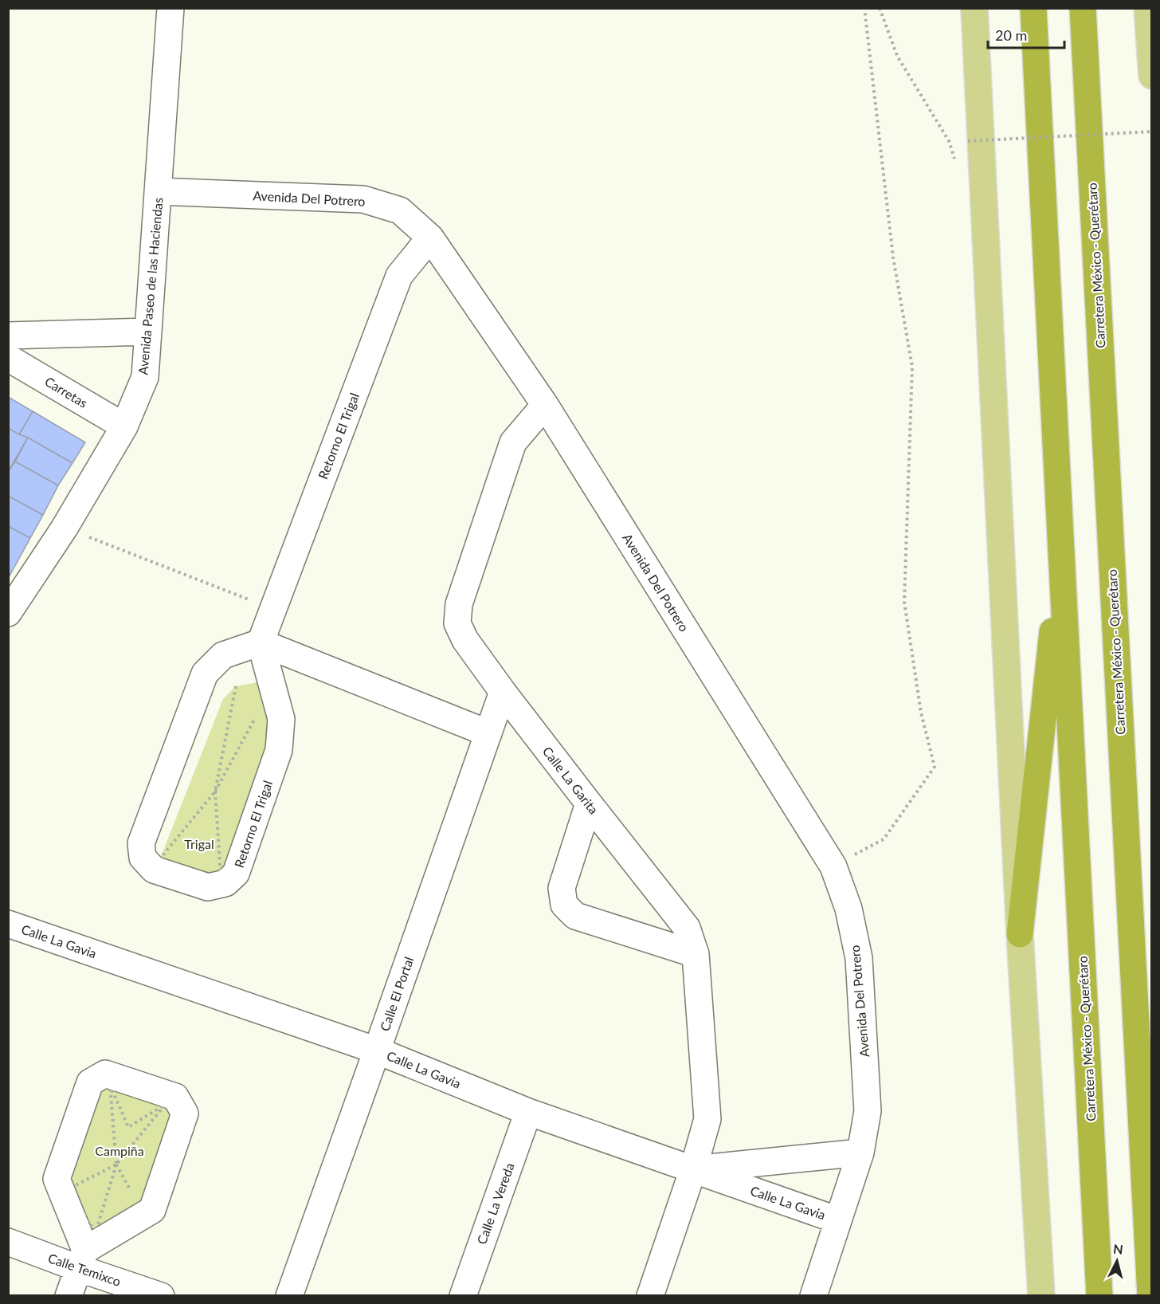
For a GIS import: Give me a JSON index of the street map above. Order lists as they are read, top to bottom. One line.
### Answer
{"streets":{"highway":["Carretera México - Querétaro"],"street":["Avenida Del Potrero","Avenida Paseo de las Haciendas","Carretas","Retorno El Trigal","Calle La Garita","Calle La Gavia","Calle El Portal","Calle La Vereda","Calle Temixco"]},"crossings":[["Avenida Del Potrero","Avenida Paseo de las Haciendas"],["Avenida Del Potrero","Retorno El Trigal"],["Avenida Del Potrero","Calle La Garita"],["Avenida Del Potrero","Calle La Gavia"],["Avenida Paseo de las Haciendas","Carretas"],["Calle La Garita","Calle La Gavia"],["Calle La Garita","Calle El Portal"],["Calle La Gavia","Calle El Portal"],["Calle La Gavia","Calle La Vereda"]],"parks":["Trigal","Campiña"],"scale_bar":"20 m","north":"top"}
